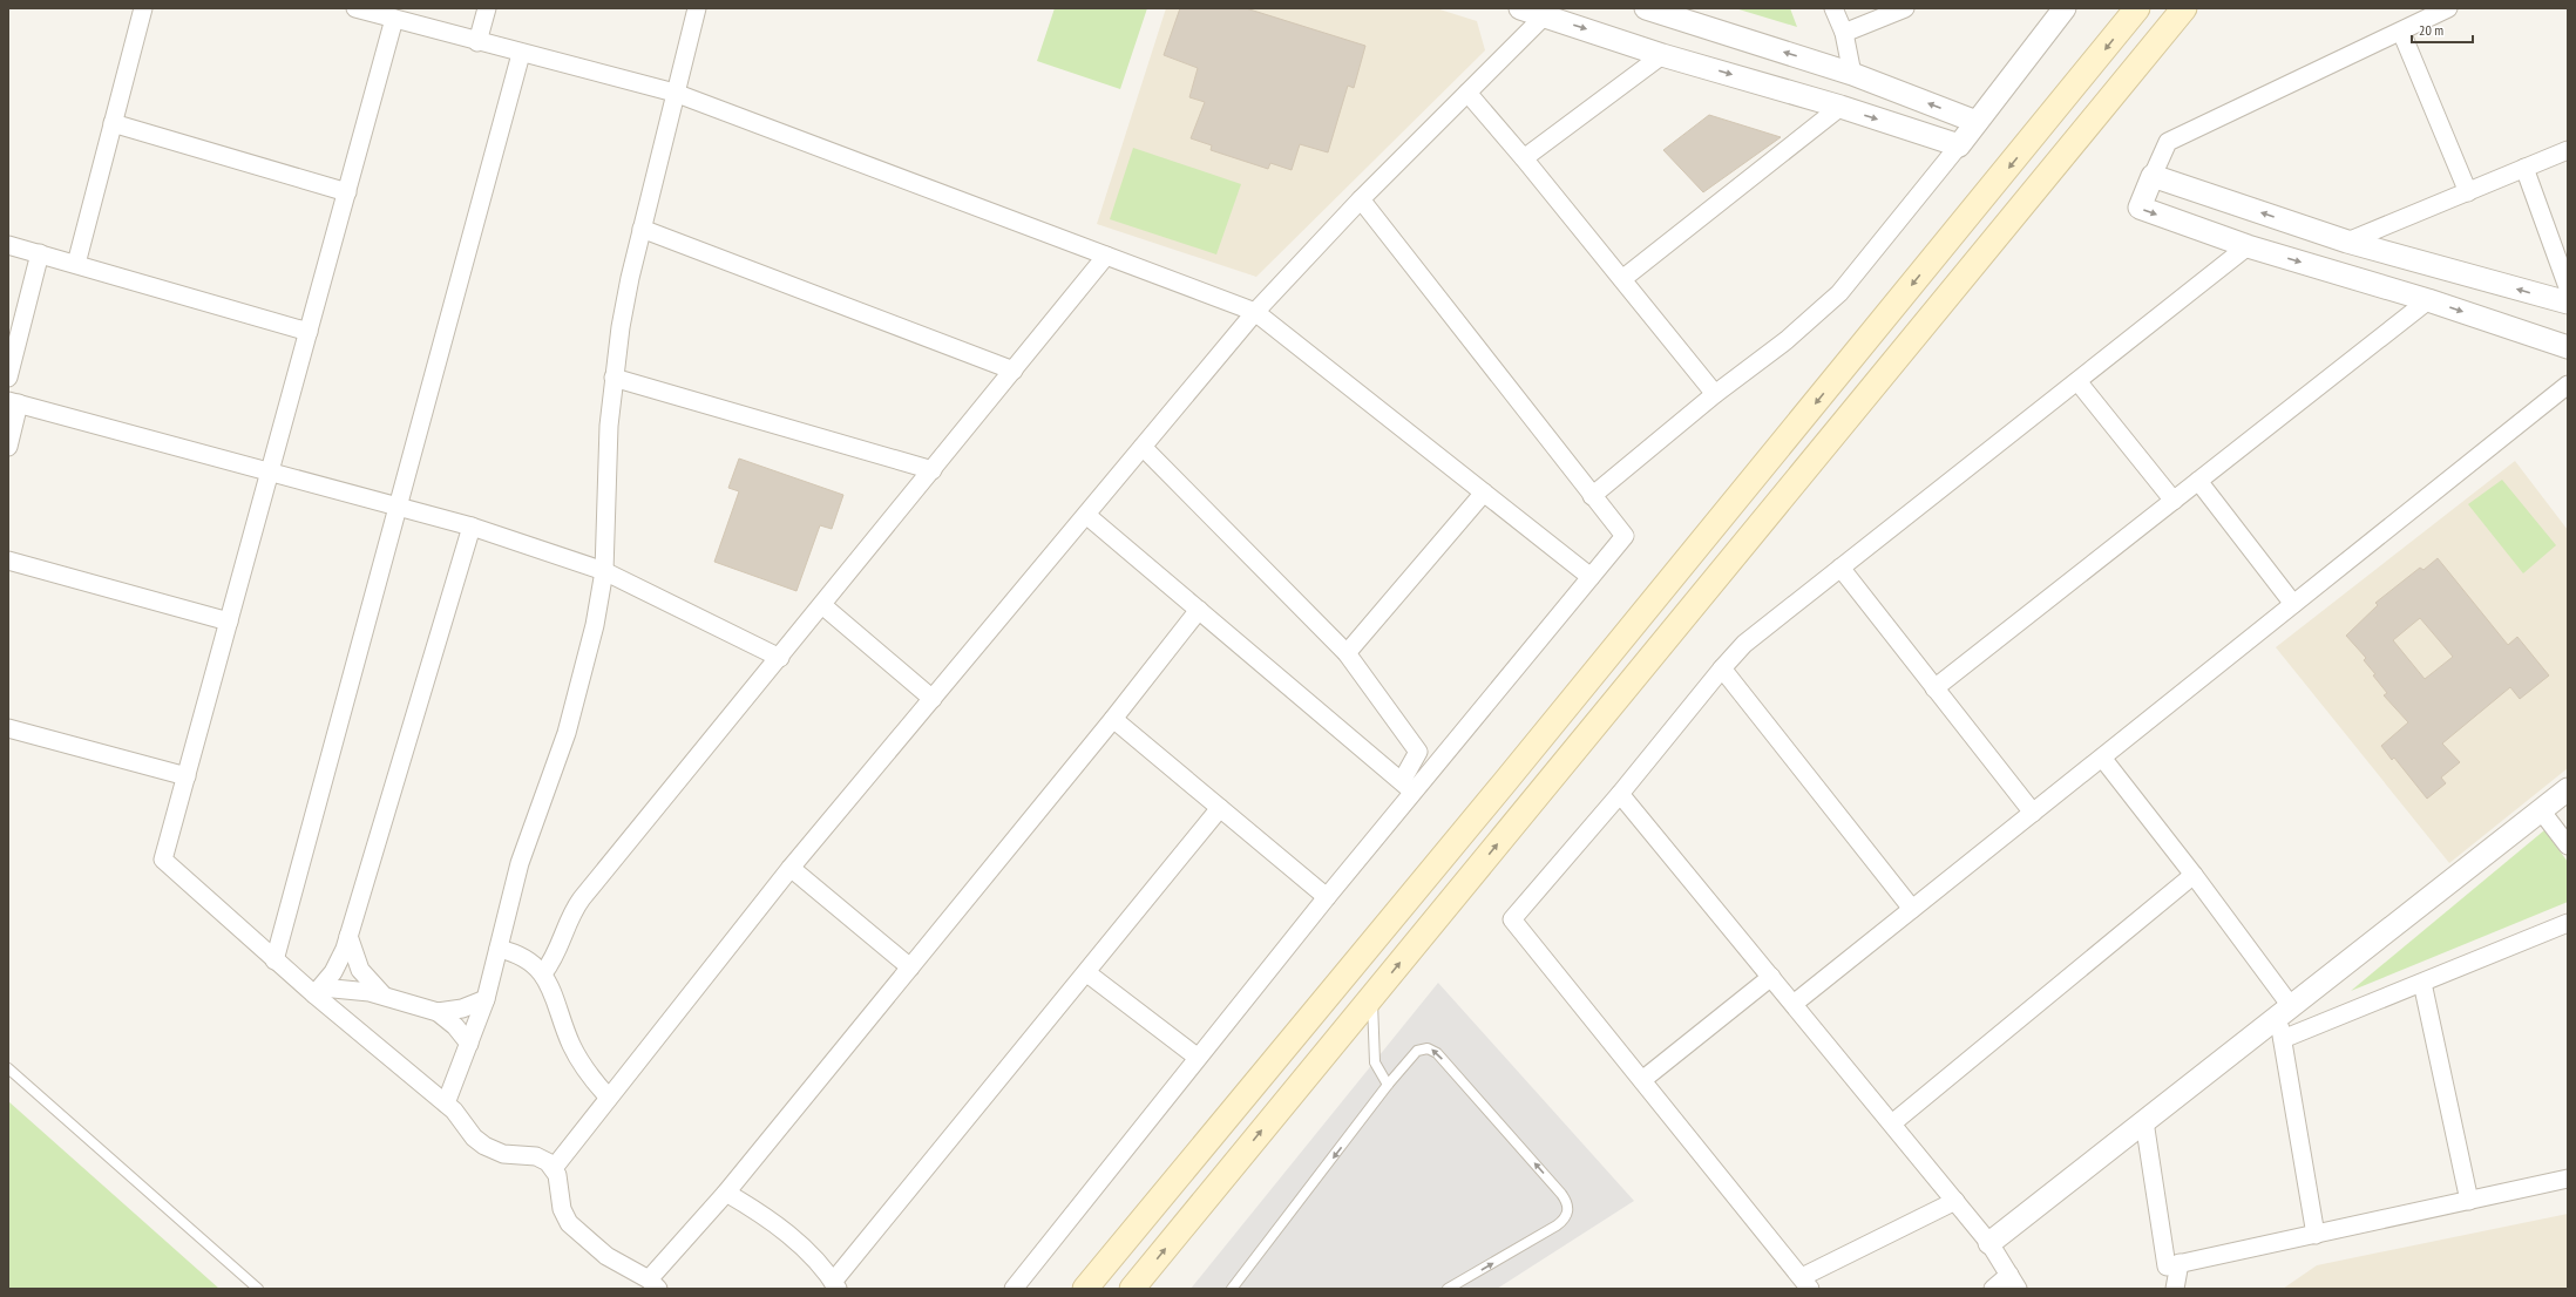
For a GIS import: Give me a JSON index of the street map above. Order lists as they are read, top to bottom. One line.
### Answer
{"scale_bar":"20 m"}
